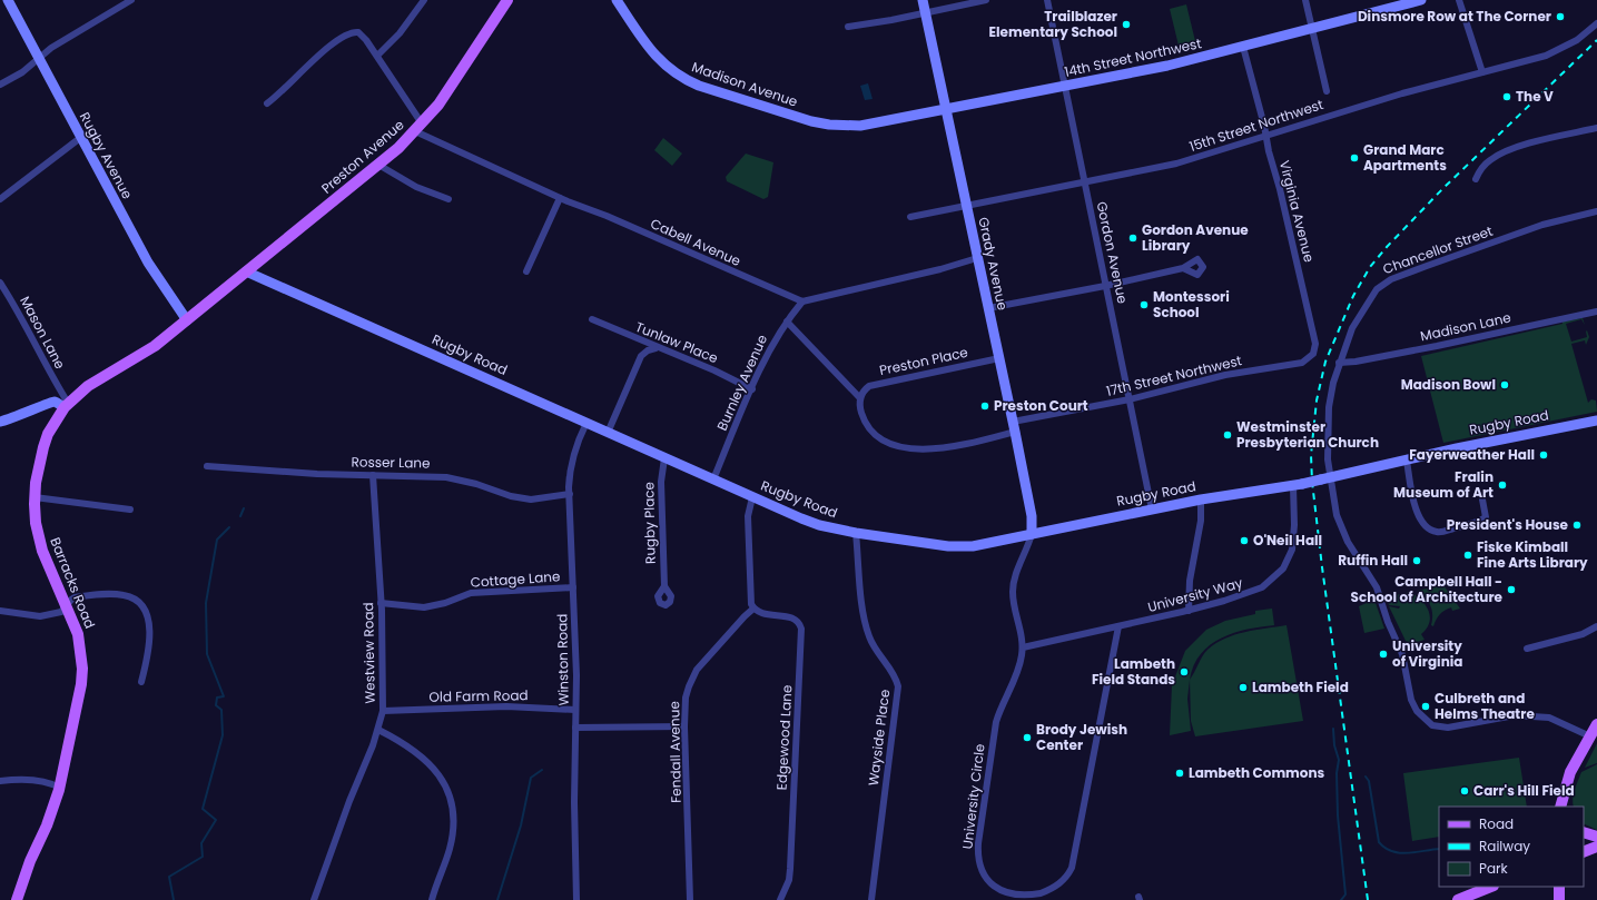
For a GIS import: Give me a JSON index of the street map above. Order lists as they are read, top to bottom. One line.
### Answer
{"streets":{"main road":["Preston Avenue","Barracks Road"],"street":["14th Street Northwest","Madison Avenue","15th Street Northwest","Rugby Avenue","Virginia Avenue","Cabell Avenue","Chancellor Street","Gordon Avenue","Grady Avenue","Madison Lane","Mason Lane","Tunlaw Place","Rugby Road","Preston Place","17th Street Northwest","Burnley Avenue","Rosser Lane","Rugby Place","Cottage Lane","University Way","Westview Road","Winston Road","Old Farm Road","Edgewood Lane","Wayside Place","Fendall Avenue","University Circle"]},"crossings":[["14th Street Northwest","Madison Avenue"],["14th Street Northwest","Virginia Avenue"],["14th Street Northwest","Gordon Avenue"],["14th Street Northwest","Grady Avenue"],["15th Street Northwest","Virginia Avenue"],["15th Street Northwest","Gordon Avenue"],["15th Street Northwest","Grady Avenue"],["Preston Avenue","Cabell Avenue"],["Preston Avenue","Rugby Road"],["Virginia Avenue","17th Street Northwest"],["Cabell Avenue","Burnley Avenue"],["Chancellor Street","Madison Lane"],["Chancellor Street","Rugby Road"],["Gordon Avenue","Rugby Road"],["Gordon Avenue","17th Street Northwest"],["Grady Avenue","Rugby Road"],["Grady Avenue","Preston Place"],["Grady Avenue","17th Street Northwest"],["Grady Avenue","University Circle"],["Mason Lane","Barracks Road"],["Tunlaw Place","Burnley Avenue"],["Rugby Road","Burnley Avenue"],["Rugby Road","Rugby Place"],["Rugby Road","University Way"],["Rugby Road","Winston Road"],["Rugby Road","Wayside Place"],["Rugby Road","University Circle"],["Rosser Lane","Westview Road"],["Rosser Lane","Winston Road"],["Cottage Lane","Westview Road"],["Cottage Lane","Winston Road"],["University Way","University Circle"],["Westview Road","Old Farm Road"],["Winston Road","Old Farm Road"],["Edgewood Lane","Fendall Avenue"]],"places":["Dinsmore Row at The Corner","Trailblazer Elementary School","The V","Grand Marc Apartments","Gordon Avenue Library","Montessori School","Madison Bowl","Preston Court","Westminster Presbyterian Church","Fayerweather Hall","Fralin Museum of Art","President's House","O'Neil Hall","Fiske Kimball Fine Arts Library","Ruffin Hall","Campbell Hall - School of Architecture","University of Virginia","Lambeth Field Stands","Lambeth Field","Culbreth and Helms Theatre","Brody Jewish Center","Lambeth Commons","Carr's Hill Field"],"legend":["Road","Railway","Park"]}
